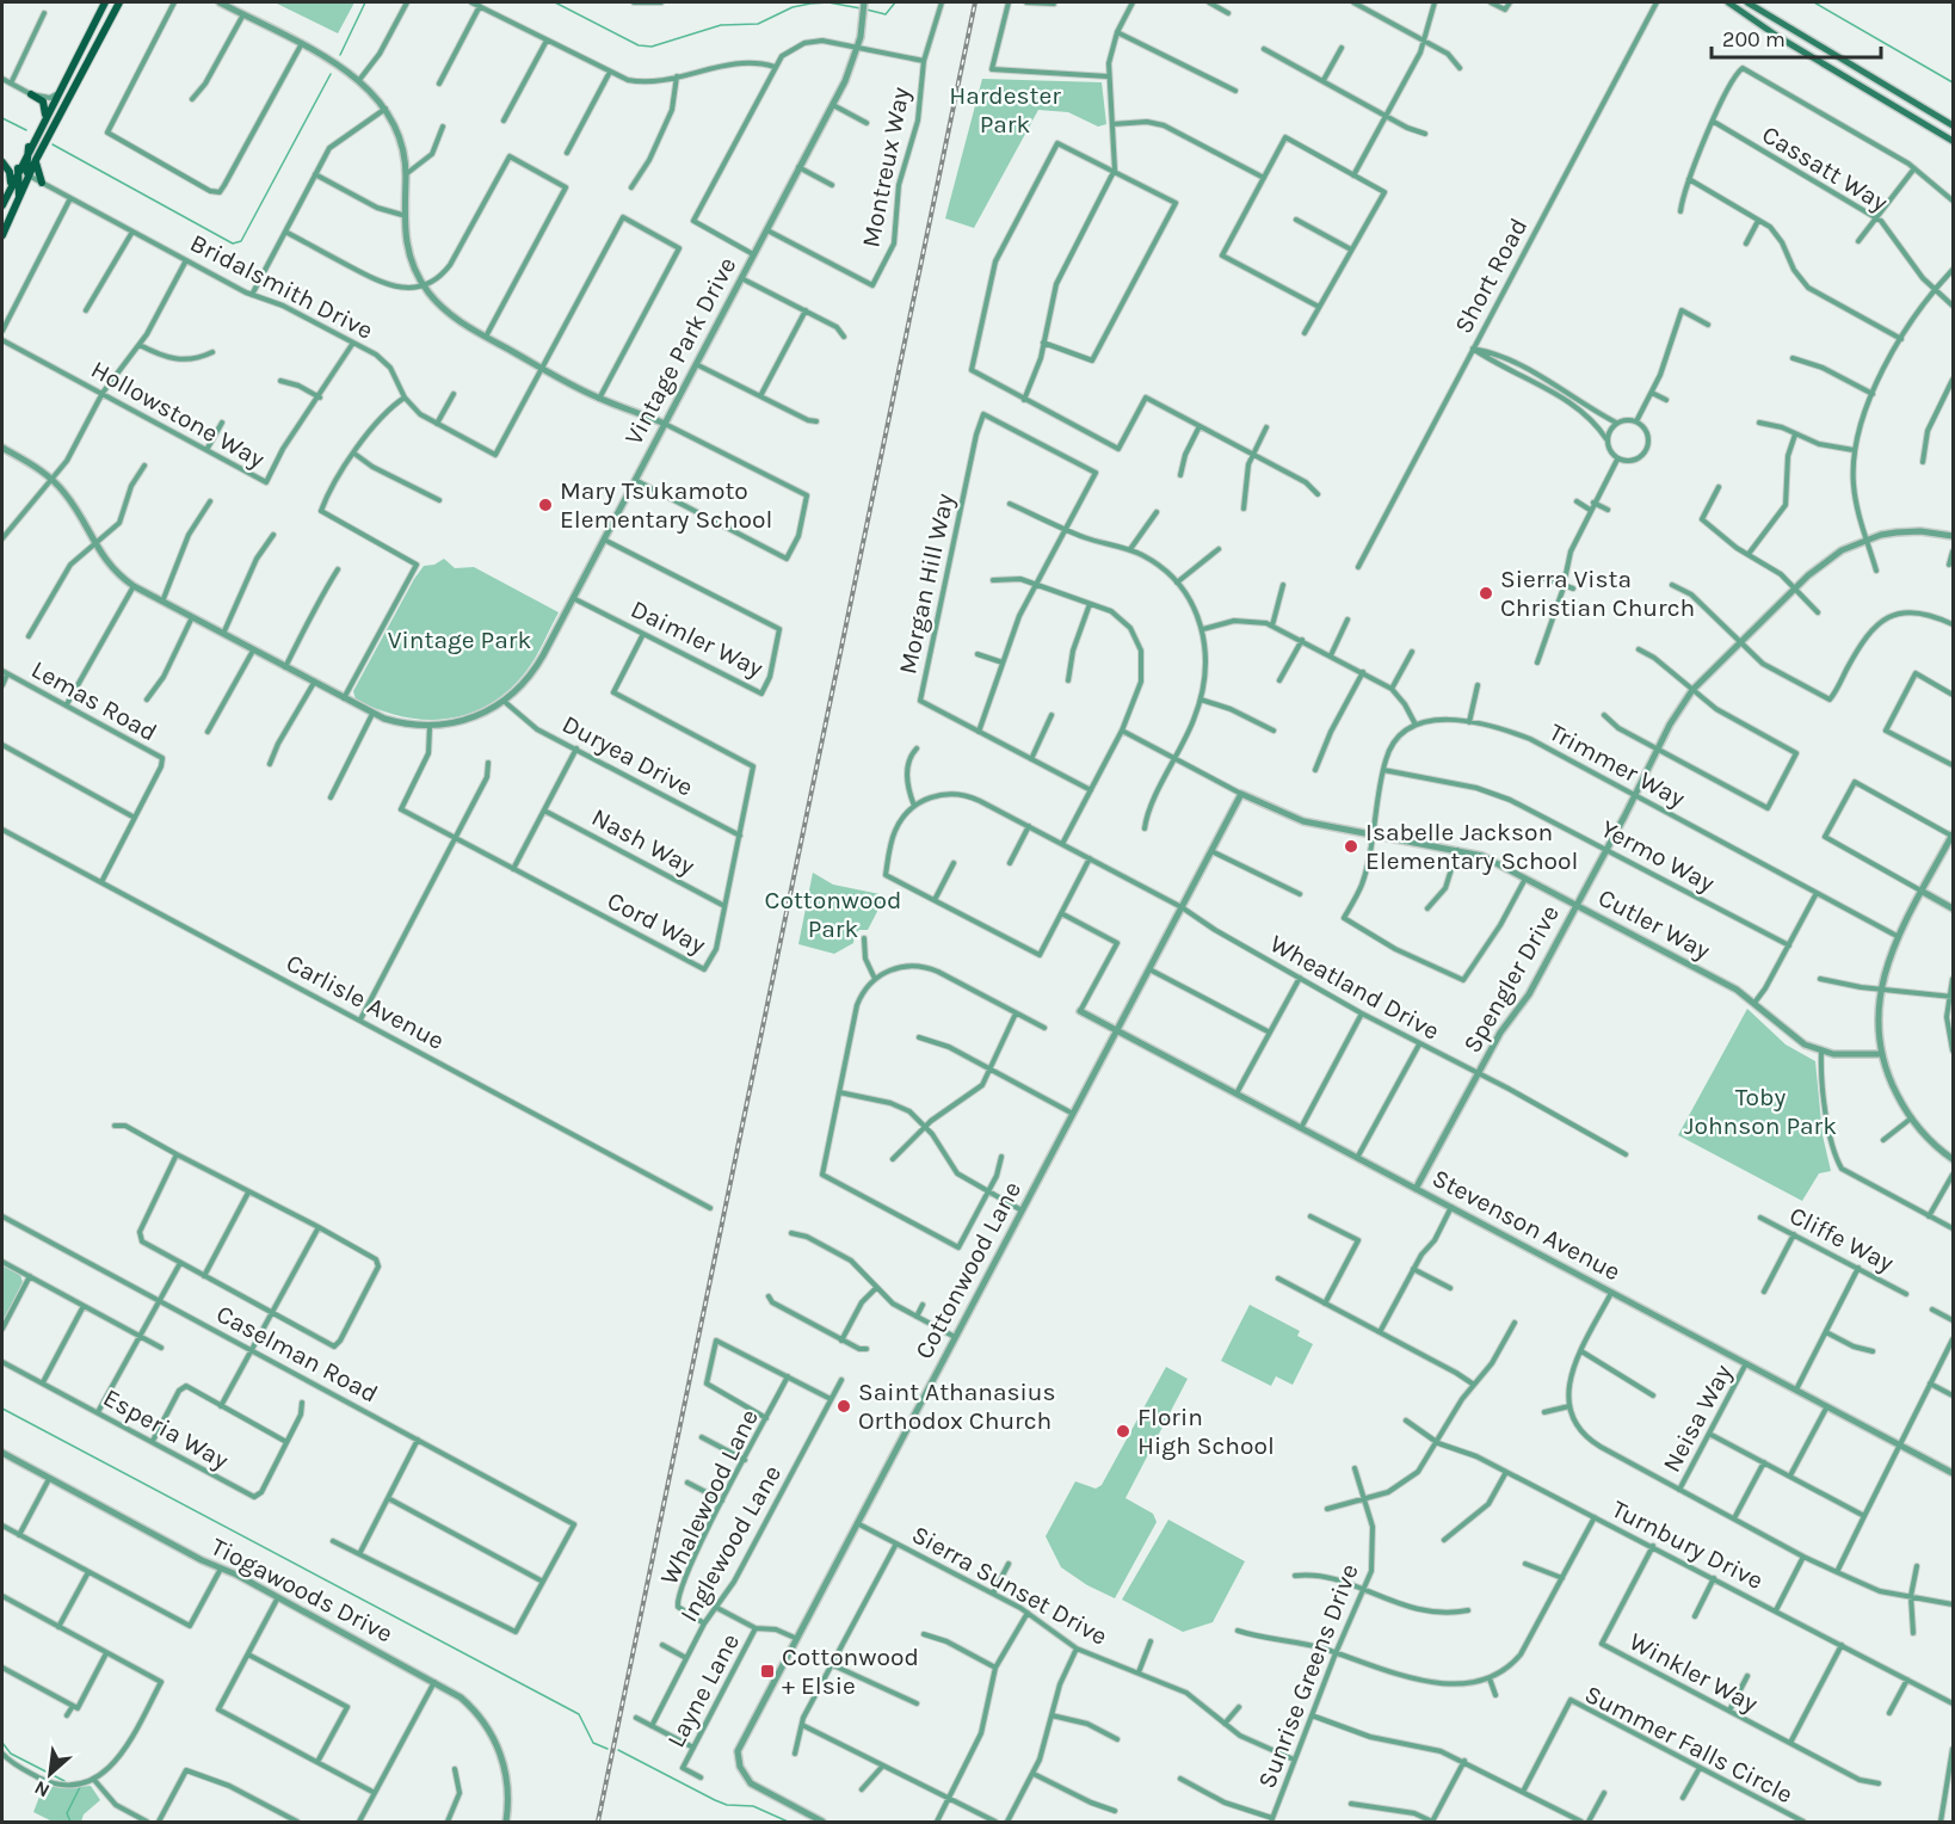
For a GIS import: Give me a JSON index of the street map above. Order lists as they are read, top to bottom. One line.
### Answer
{"streets":{"street":["Montreux Way","Cassatt Way","Short Road","Bridalsmith Drive","Vintage Park Drive","Hollowstone Way","Morgan Hill Way","Daimler Way","Lemas Road","Duryea Drive","Trimmer Way","Nash Way","Yermo Way","Cord Way","Cutler Way","Spengler Drive","Wheatland Drive","Carlisle Avenue","Stevenson Avenue","Cliffe Way","Cottonwood Lane","Caselman Road","Neisa Way","Esperia Way","Whalewood Lane","Inglewood Lane","Turnbury Drive","Sierra Sunset Drive","Tiogawoods Drive","Winkler Way","Sunrise Greens Drive","Layne Lane","Summer Falls Circle"]},"crossings":[["Montreux Way","Vintage Park Drive"],["Bridalsmith Drive","Hollowstone Way"],["Vintage Park Drive","Daimler Way"],["Vintage Park Drive","Duryea Drive"],["Vintage Park Drive","Cord Way"],["Daimler Way","Cord Way"],["Lemas Road","Carlisle Avenue"],["Duryea Drive","Cord Way"],["Trimmer Way","Spengler Drive"],["Nash Way","Cord Way"],["Yermo Way","Spengler Drive"],["Cutler Way","Spengler Drive"],["Cutler Way","Cottonwood Lane"],["Spengler Drive","Wheatland Drive"],["Spengler Drive","Stevenson Avenue"],["Wheatland Drive","Cottonwood Lane"],["Stevenson Avenue","Cottonwood Lane"],["Stevenson Avenue","Neisa Way"],["Cottonwood Lane","Sierra Sunset Drive"],["Whalewood Lane","Inglewood Lane"],["Turnbury Drive","Winkler Way"],["Sierra Sunset Drive","Sunrise Greens Drive"]],"parks":["Hardester Park","Vintage Park","Cottonwood Park","Toby Johnson Park"],"places":{"other":["Mary Tsukamoto Elementary School","Sierra Vista Christian Church","Isabelle Jackson Elementary School","Saint Athanasius Orthodox Church","Florin High School"],"transit":["Cottonwood + Elsie"]},"scale_bar":"200 m","north":"bottom left"}
